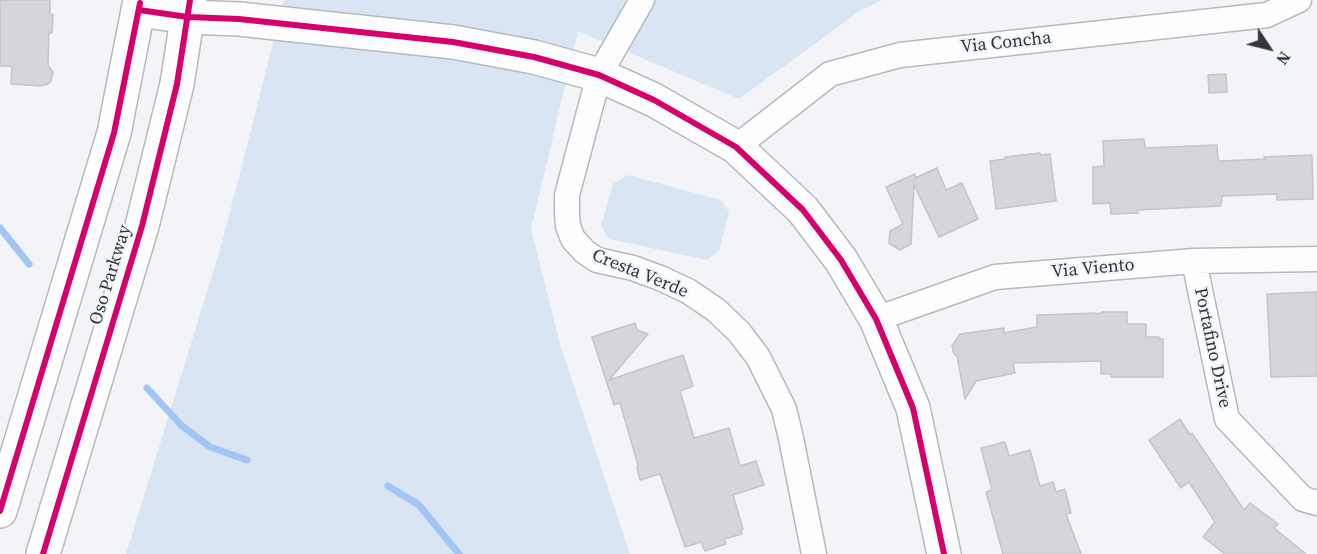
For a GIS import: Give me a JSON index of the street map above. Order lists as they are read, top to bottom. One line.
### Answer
{"streets":{"street":["Via Concha","Via Viento","Cresta Verde","Oso Parkway","Portafino Drive"]},"crossings":[["Via Viento","Portafino Drive"]],"north":"bottom right"}
